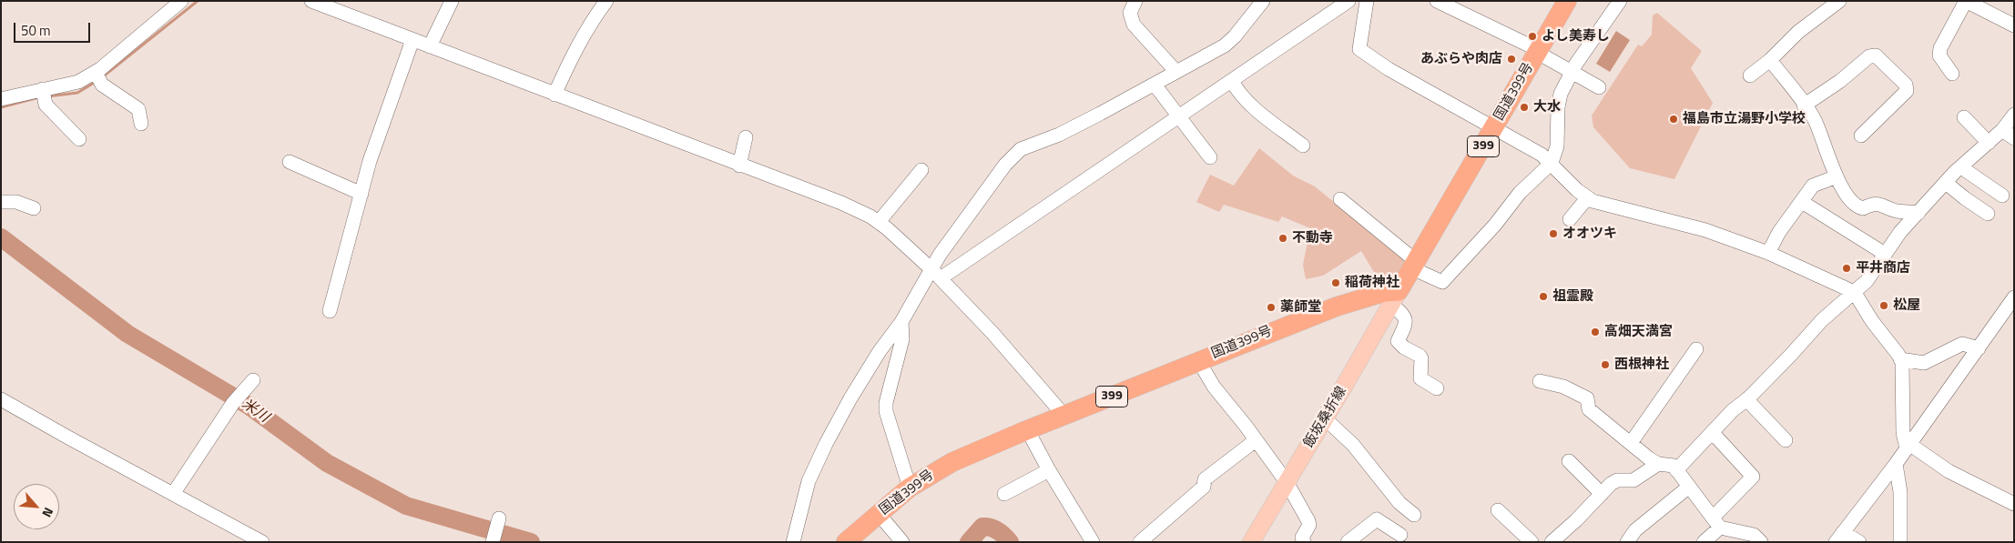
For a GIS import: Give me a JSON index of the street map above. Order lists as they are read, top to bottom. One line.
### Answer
{"streets":{"highway":["国道399号","399"],"main road":["飯坂桑折線"]},"crossings":[["国道399号","飯坂桑折線"]],"water":["米川"],"places":["よし美寿し","あぶらや肉店","大水","福島市立湯野小学校","オオツキ","不動寺","平井商店","稲荷神社","祖霊殿","松屋","薬師堂","高畑天満宮","西根神社"],"scale_bar":"50 m","north":"bottom right"}
